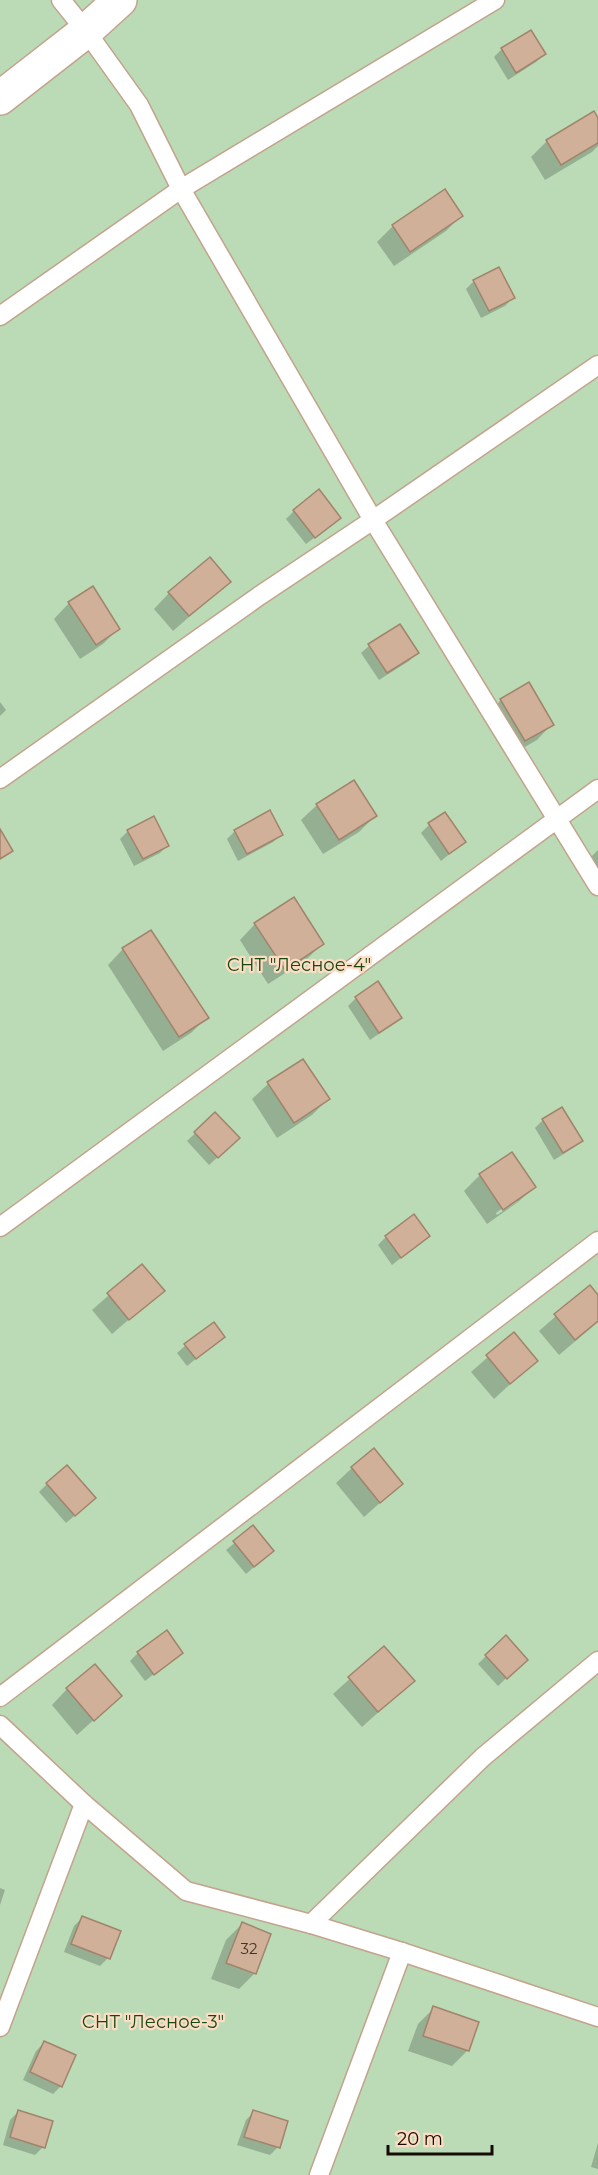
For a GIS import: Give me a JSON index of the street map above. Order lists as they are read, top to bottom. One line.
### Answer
{"parks":["СНТ \"Лесное-4\"","СНТ \"Лесное-3\""],"house_numbers":["32"],"scale_bar":"20 m"}
